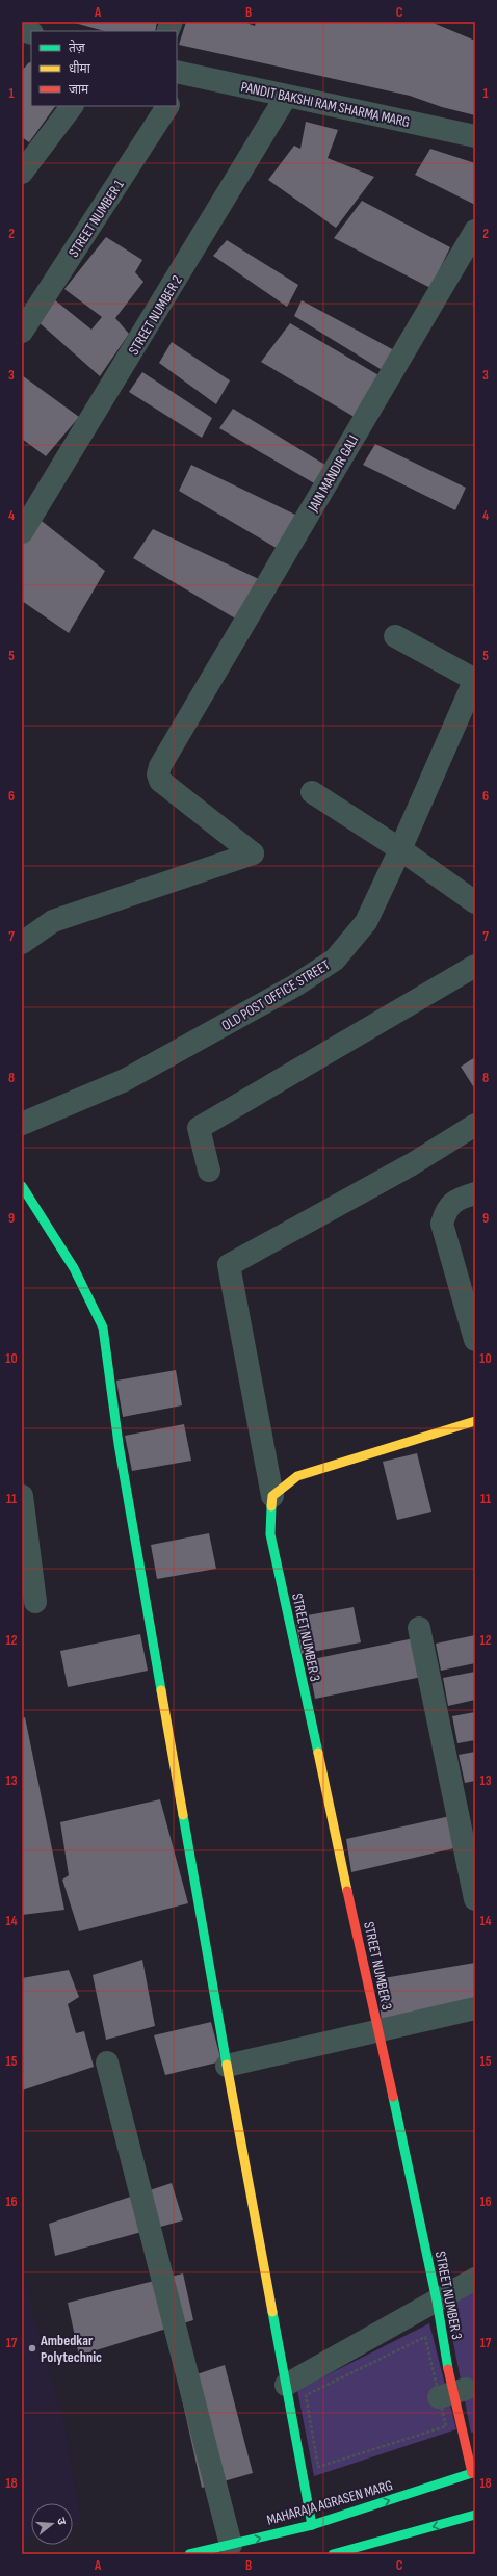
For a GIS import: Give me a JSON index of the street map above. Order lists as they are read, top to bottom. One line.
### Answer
{"streets":{"street":["PANDIT BAKSHI RAM SHARMA MARG","STREET NUMBER 1","STREET NUMBER 2","JAIN MANDIR GALI","OLD POST OFFICE STREET","STREET NUMBER 3","MAHARAJA AGRASEN MARG"]},"crossings":[["PANDIT BAKSHI RAM SHARMA MARG","STREET NUMBER 2"],["STREET NUMBER 3","MAHARAJA AGRASEN MARG"]],"places":["Ambedkar Polytechnic"],"legend":["तेज़","धीमा","जाम"],"north":"right","grid":{"columns":["A","B","C"],"rows":["1","2","3","4","5","6","7","8","9","10","11","12","13","14","15","16","17","18"]}}
